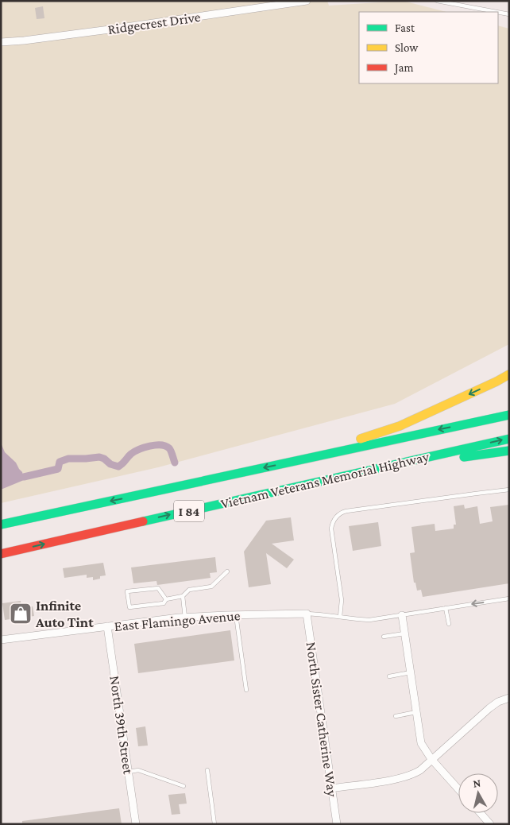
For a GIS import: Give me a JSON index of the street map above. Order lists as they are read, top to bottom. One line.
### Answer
{"streets":{"highway":["Vietnam Veterans Memorial Highway","I 84"],"street":["Ridgecrest Drive","East Flamingo Avenue","North Sister Catherine Way","North 39th Street"]},"crossings":[["East Flamingo Avenue","North Sister Catherine Way"],["East Flamingo Avenue","North 39th Street"]],"places":{"shop":["Infinite Auto Tint"]},"legend":["Fast","Slow","Jam"],"north":"top"}
